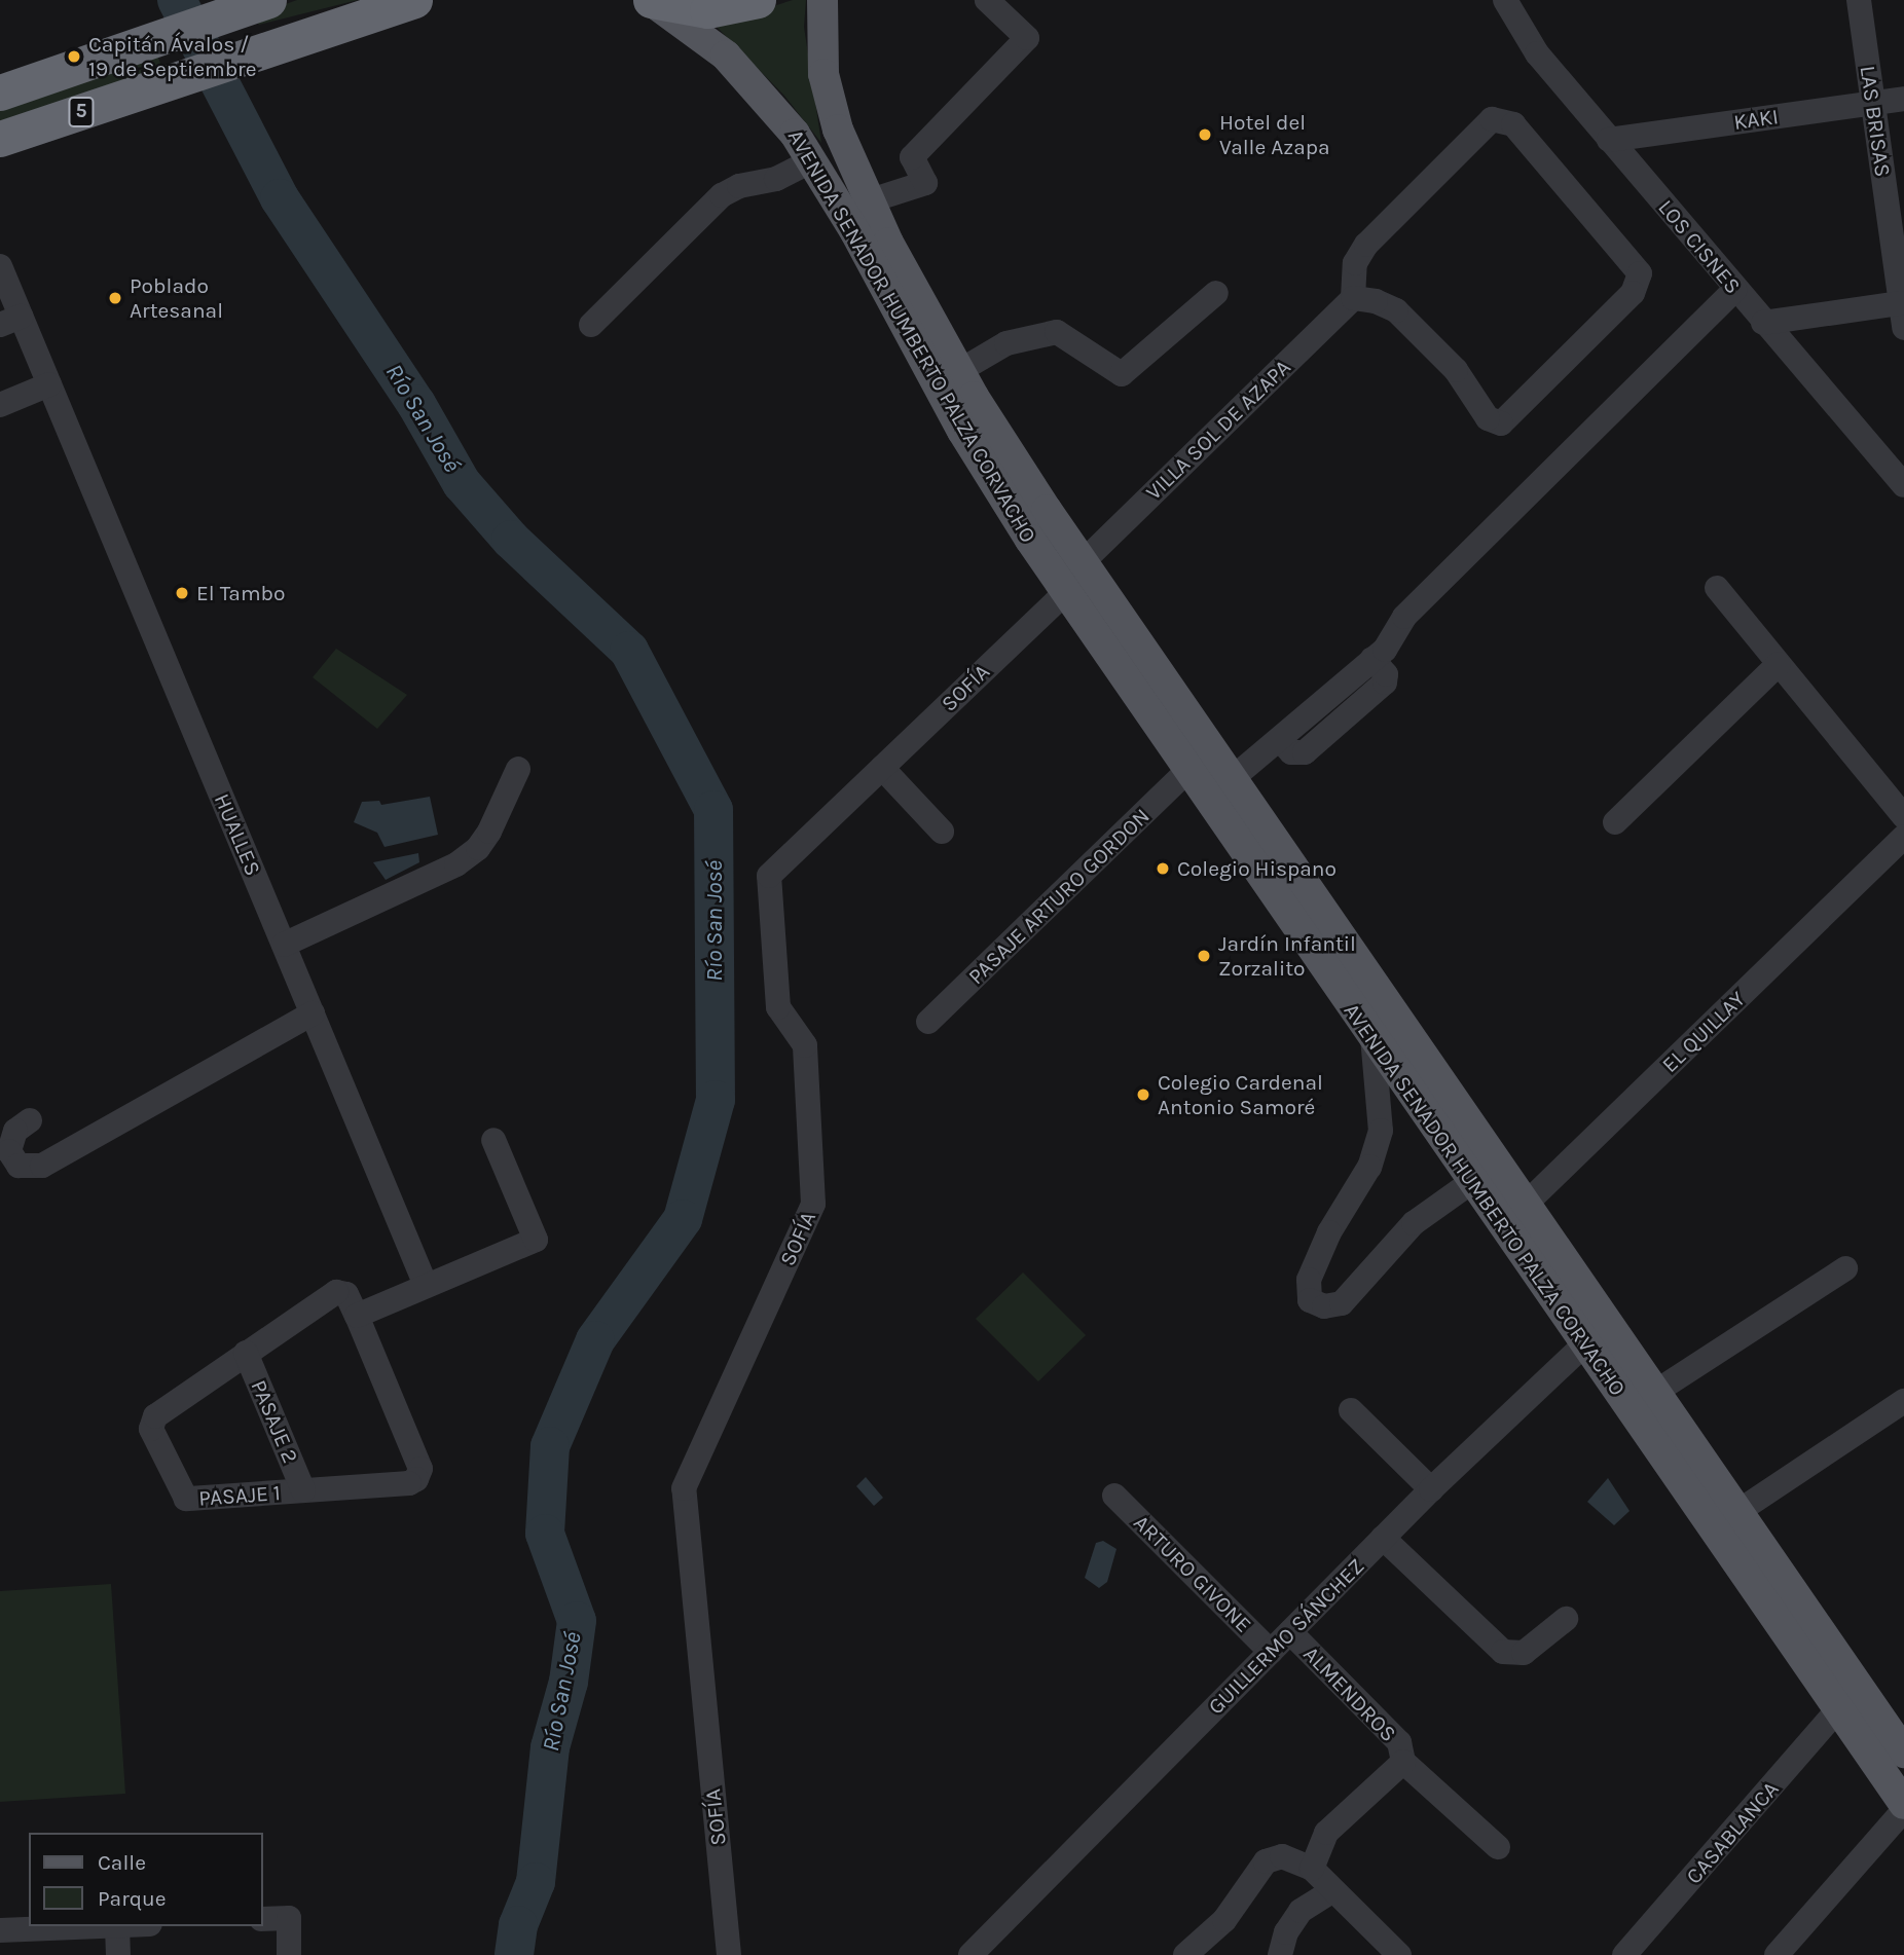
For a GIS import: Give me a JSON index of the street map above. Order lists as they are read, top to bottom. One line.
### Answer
{"streets":{"highway":["5"],"main road":["AVENIDA SENADOR HUMBERTO PALZA CORVACHO"],"street":["KAKI","LAS BRISAS","LOS CISNES","VILLA SOL DE AZAPA","SOFÍA","HUALLES","PASAJE ARTURO GORDON","EL QUILLAY","PASAJE 2","PASAJE 1","ARTURO GIVONE","GUILLERMO SÁNCHEZ","ALMENDROS","CASABLANCA"]},"crossings":[["KAKI","LAS BRISAS"],["KAKI","LOS CISNES"],["AVENIDA SENADOR HUMBERTO PALZA CORVACHO","VILLA SOL DE AZAPA"],["AVENIDA SENADOR HUMBERTO PALZA CORVACHO","SOFÍA"],["AVENIDA SENADOR HUMBERTO PALZA CORVACHO","PASAJE ARTURO GORDON"],["AVENIDA SENADOR HUMBERTO PALZA CORVACHO","EL QUILLAY"],["AVENIDA SENADOR HUMBERTO PALZA CORVACHO","GUILLERMO SÁNCHEZ"],["AVENIDA SENADOR HUMBERTO PALZA CORVACHO","CASABLANCA"],["PASAJE 2","PASAJE 1"],["ARTURO GIVONE","GUILLERMO SÁNCHEZ"],["GUILLERMO SÁNCHEZ","ALMENDROS"]],"water":["Río San José"],"places":["Capitán Ávalos / 19 de Septiembre","Hotel del Valle Azapa","Poblado Artesanal","El Tambo","Colegio Hispano","Jardín Infantil Zorzalito","Colegio Cardenal Antonio Samoré"],"legend":["Calle","Parque"]}
